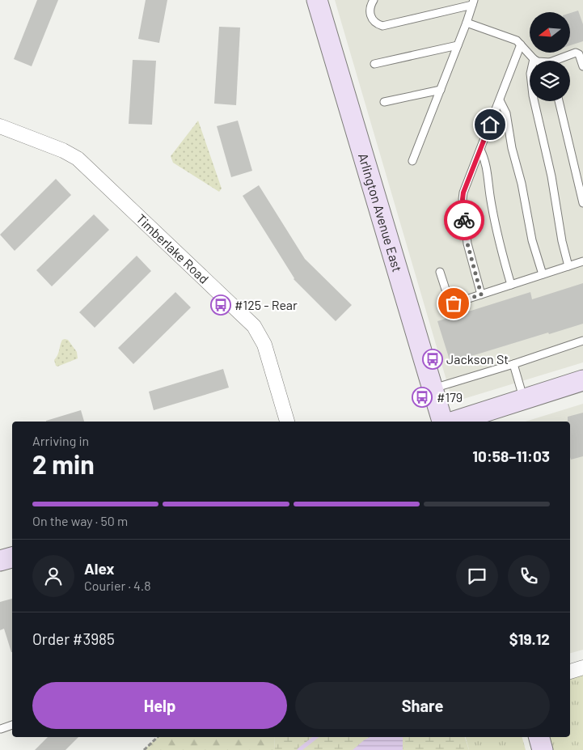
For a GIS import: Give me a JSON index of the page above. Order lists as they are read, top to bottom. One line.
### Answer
{"streets":{"street":["Arlington Avenue East","Timberlake Road"]},"places":{"bus stop":["#125 - Rear","Jackson St","#179"]},"north":"left","page":{"heading":["2 min","Arriving in","10:58–11:03"],"panel":["Alex","Courier · 4.8","Order #3985","$19.12"],"bar":"On the way · 50 m","buttons":["Help","Share"]}}
